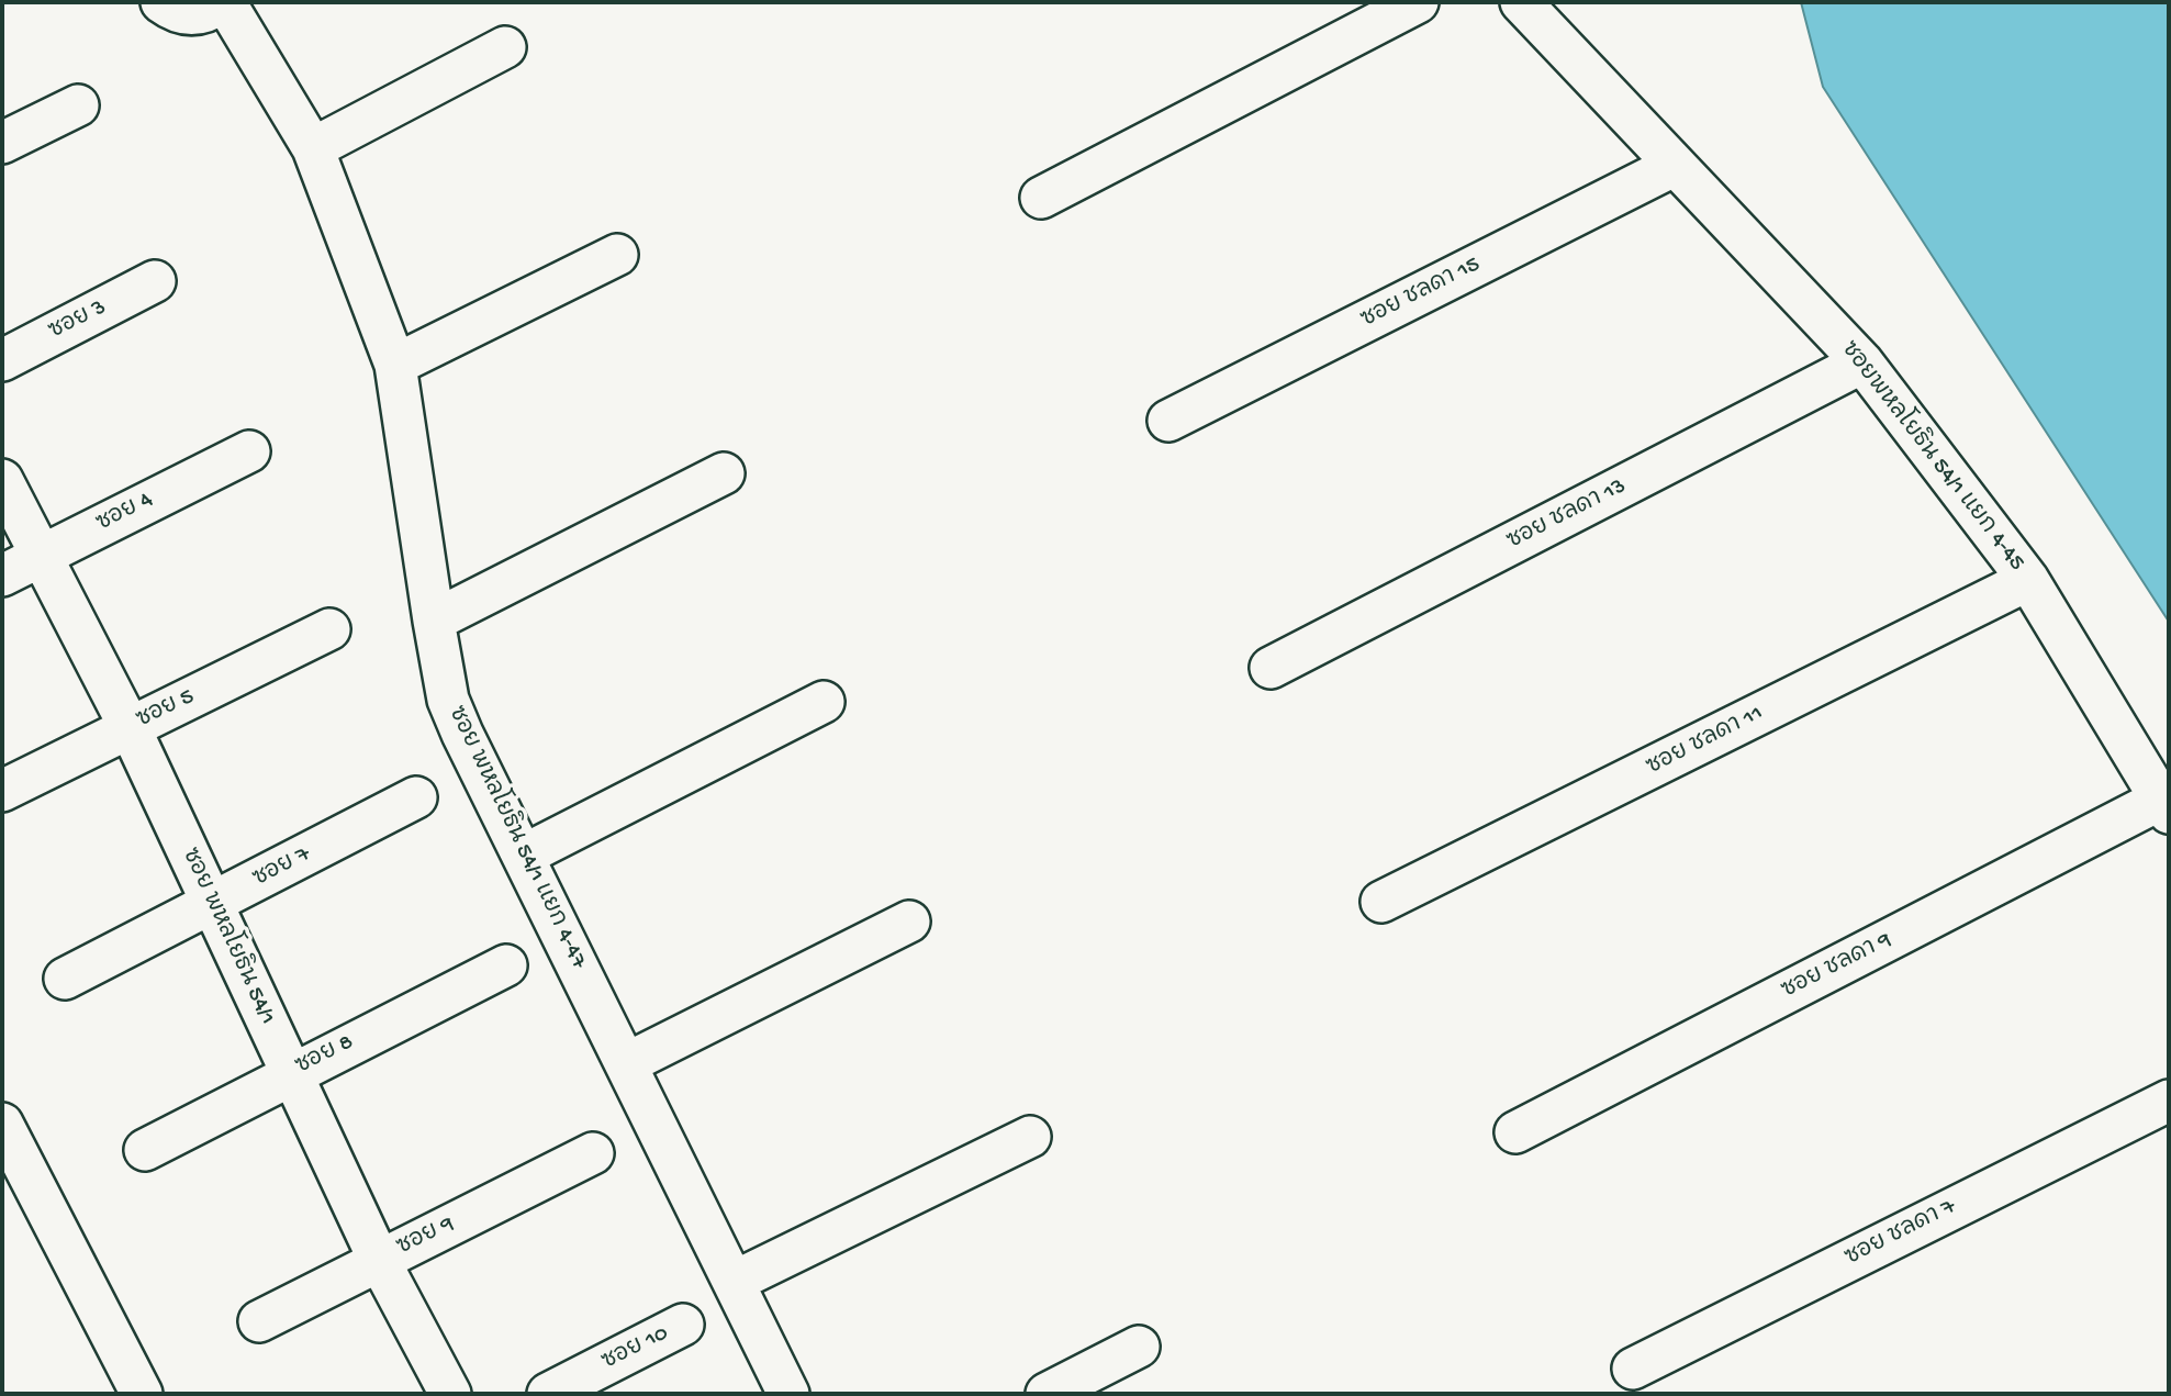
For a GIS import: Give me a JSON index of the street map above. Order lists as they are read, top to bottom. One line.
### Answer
{"streets":{"street":["ซอย ชลดา 15","ซอย 3","ซอยพหลโยธิน 54/1 แยก 4-45","ซอย 4","ซอย ชลดา 13","ซอย 5","ซอย ชลดา 11","ซอย พหลโยธิน 54/1 แยก 4-47","ซอย 7","ซอย พหลโยธิน 54/1","ซอย ชลดา 9","ซอย 8","ซอย ชลดา 7","ซอย 9","ซอย 10"]},"crossings":[["ซอย ชลดา 15","ซอยพหลโยธิน 54/1 แยก 4-45"],["ซอยพหลโยธิน 54/1 แยก 4-45","ซอย ชลดา 13"],["ซอยพหลโยธิน 54/1 แยก 4-45","ซอย ชลดา 11"],["ซอยพหลโยธิน 54/1 แยก 4-45","ซอย ชลดา 9"],["ซอย 4","ซอย พหลโยธิน 54/1"],["ซอย 5","ซอย พหลโยธิน 54/1"],["ซอย 7","ซอย พหลโยธิน 54/1"],["ซอย พหลโยธิน 54/1","ซอย 8"],["ซอย พหลโยธิน 54/1","ซอย 9"]]}
